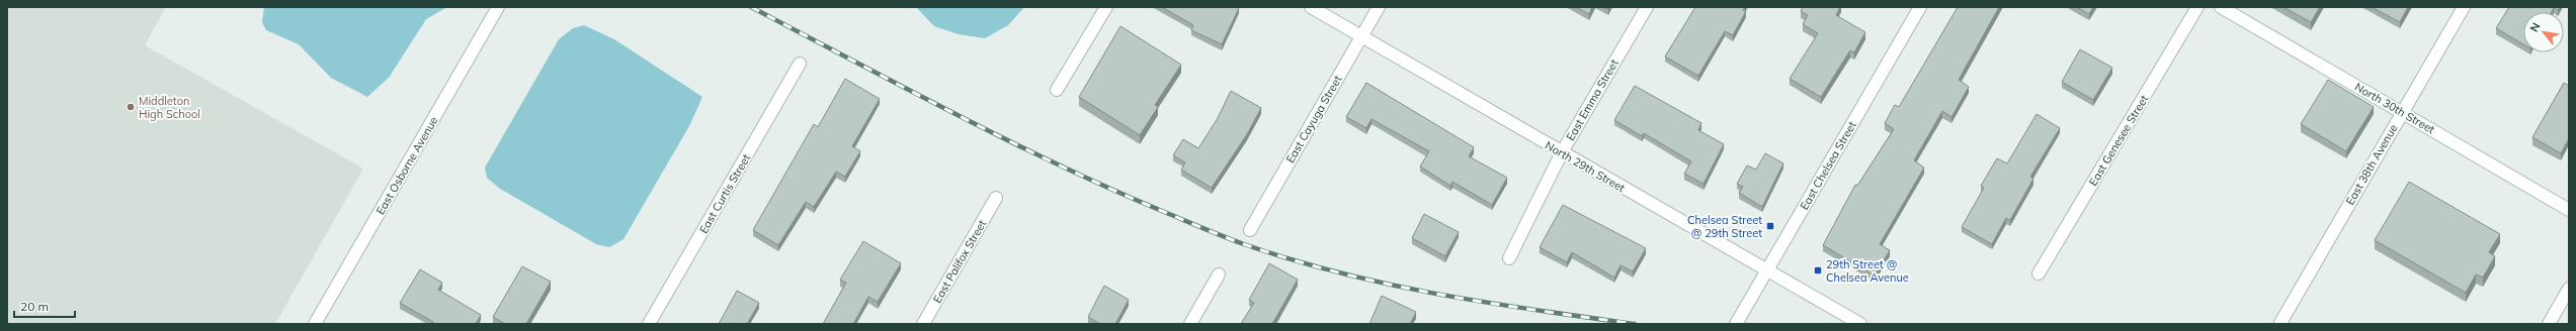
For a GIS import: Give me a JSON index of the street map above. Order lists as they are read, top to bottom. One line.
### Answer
{"streets":{"street":["East Emma Street","North 30th Street","East Cayuga Street","East Genesee Street","East 38th Avenue","East Osborne Avenue","East Chelsea Street","North 29th Street","East Curtis Street","East Palifox Street"]},"crossings":[["East Emma Street","North 29th Street"],["North 30th Street","East 38th Avenue"],["East Cayuga Street","North 29th Street"],["East Chelsea Street","North 29th Street"]],"places":{"other":["Middleton High School"],"transit":["Chelsea Street @ 29th Street","29th Street @ Chelsea Avenue"]},"scale_bar":"20 m","north":"top left"}
